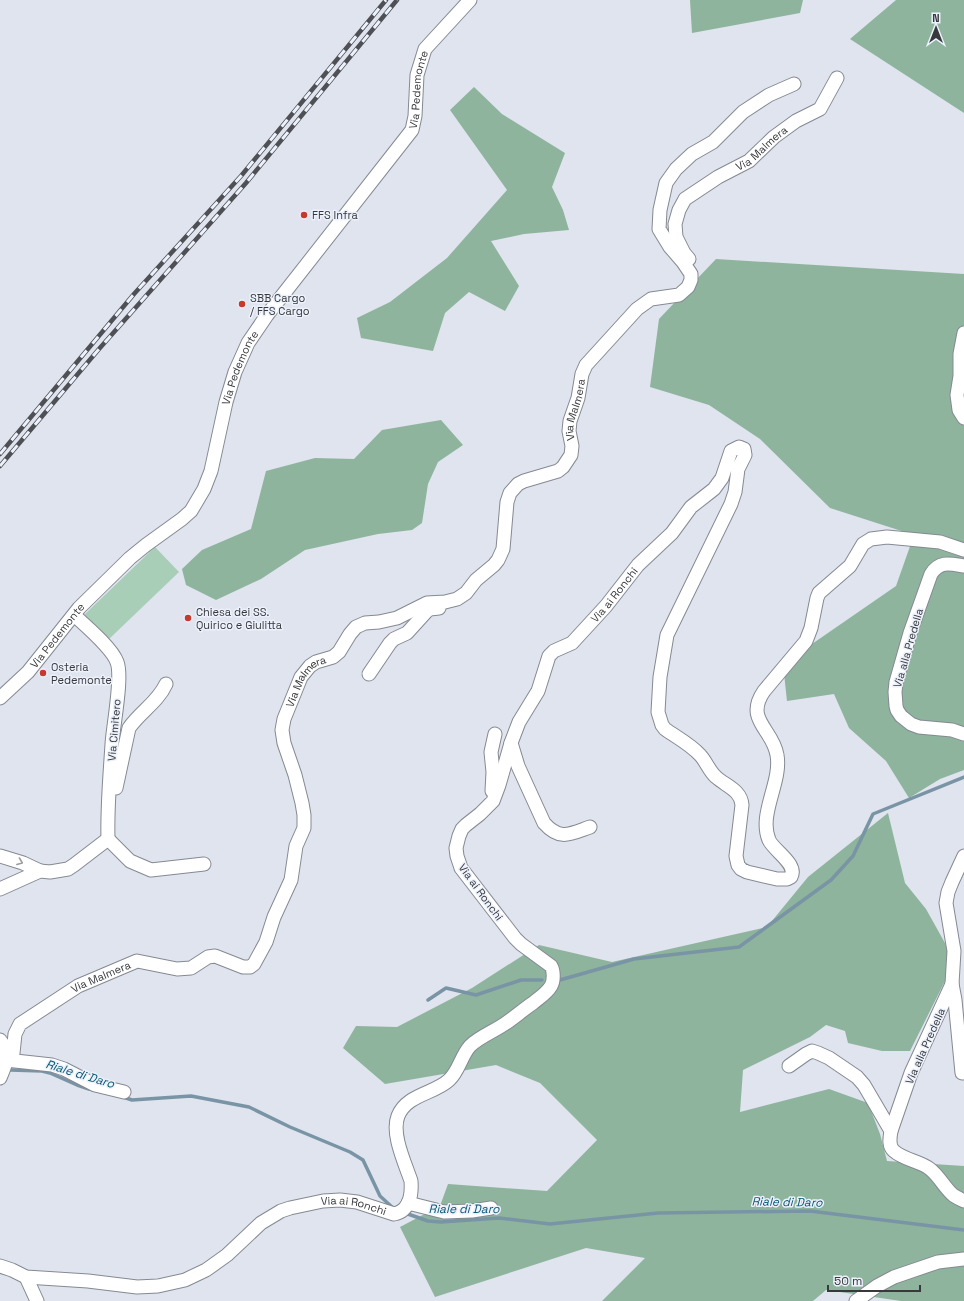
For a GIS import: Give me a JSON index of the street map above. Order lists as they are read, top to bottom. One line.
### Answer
{"streets":{"street":["Via Pedemonte","Via Malmera","Via ai Ronchi","Via alla Predella","Via Cimitero"]},"crossings":[["Via Pedemonte","Via Cimitero"]],"water":["Riale di Daro"],"places":["FFS Infra","SBB Cargo / FFS Cargo","Chiesa dei SS. Quirico e Giulitta","Osteria Pedemonte"],"scale_bar":"50 m","north":"top"}
